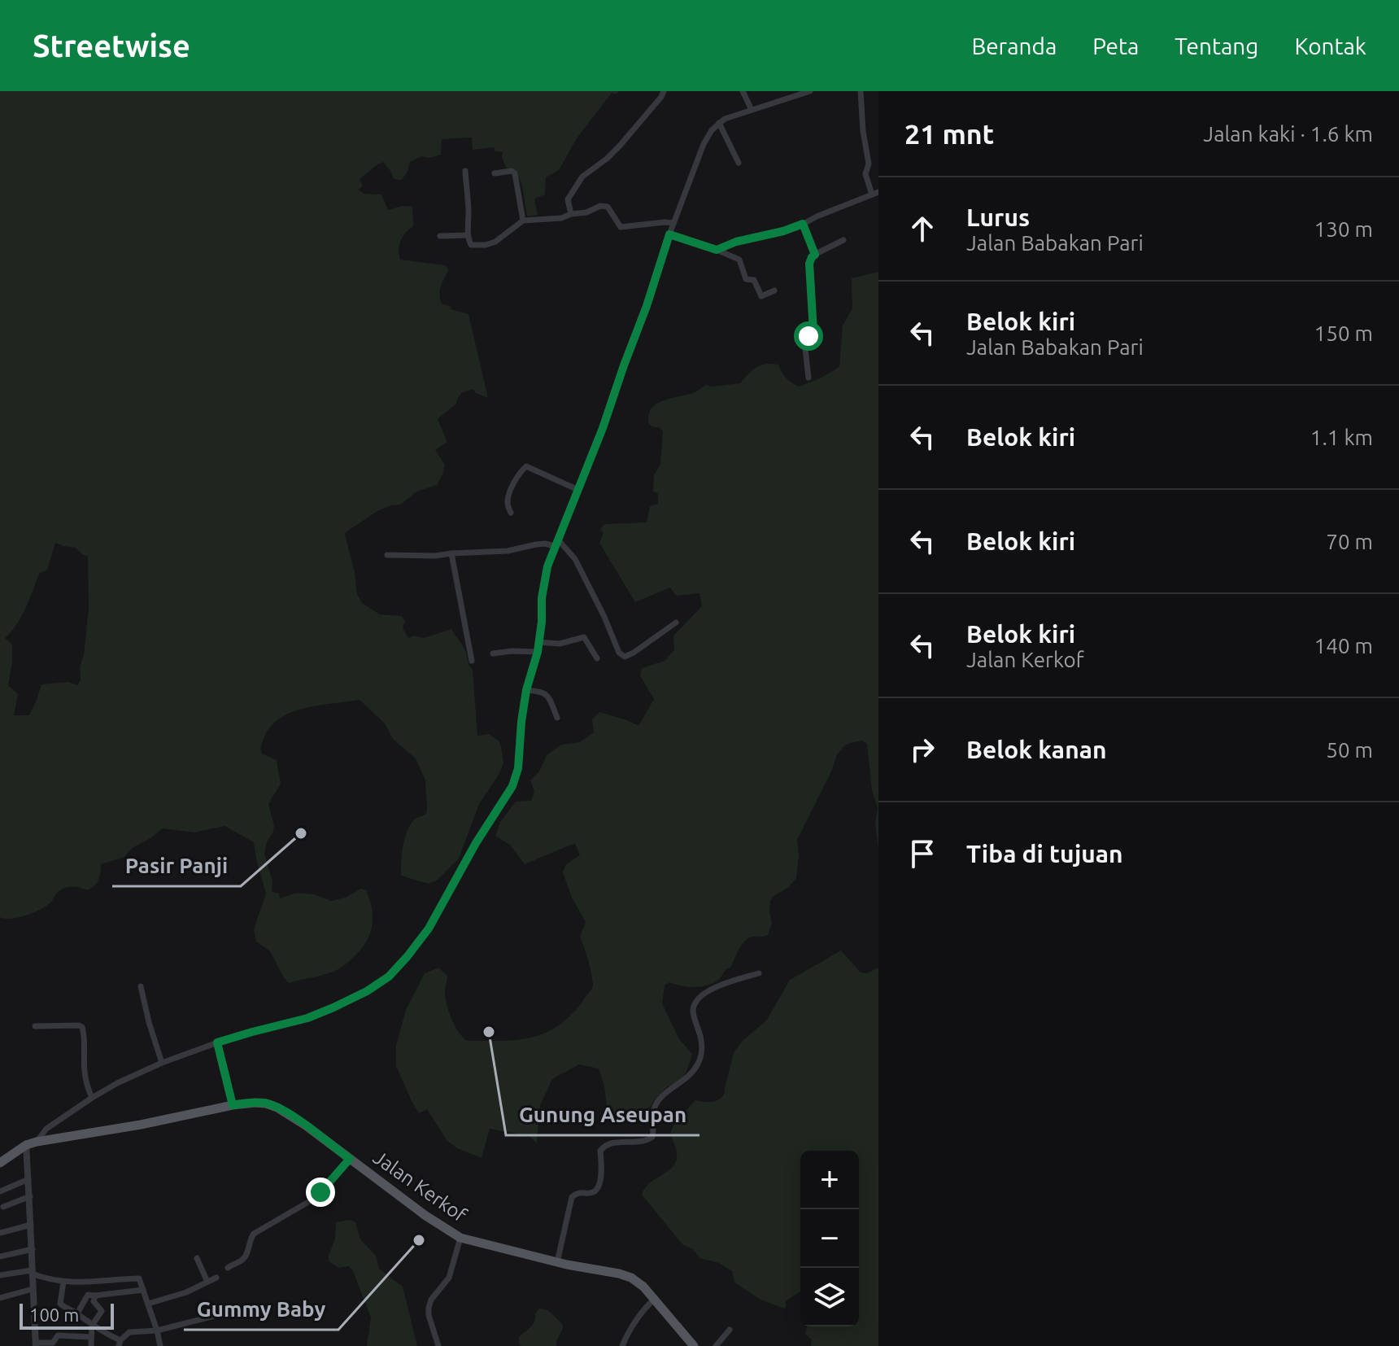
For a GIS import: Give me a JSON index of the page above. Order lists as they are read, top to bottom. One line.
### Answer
{"streets":{"main road":["Jalan Kerkof"]},"places":["Pasir Panji","Gunung Aseupan","Gummy Baby"],"scale_bar":"100 m","page":{"header":"Streetwise","nav":["Beranda","Peta","Tentang","Kontak"],"heading":["21 mnt","Jalan kaki · 1.6 km"],"list":[["Lurus","Jalan Babakan Pari","130 m"],["Belok kiri","Jalan Babakan Pari","150 m"],["Belok kiri","1.1 km"],["Belok kiri","70 m"],["Belok kiri","Jalan Kerkof","140 m"],["Belok kanan","50 m"],"Tiba di tujuan"],"map_buttons":["+","−"],"scale":"100 m"}}
